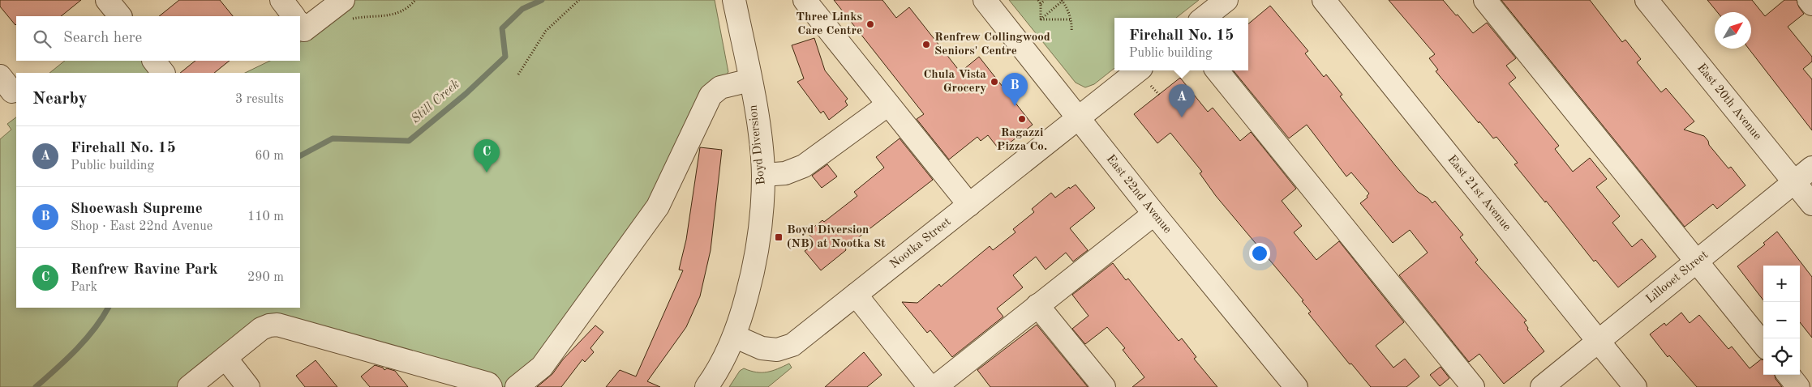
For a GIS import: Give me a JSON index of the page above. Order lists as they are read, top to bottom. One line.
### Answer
{"streets":{"street":["East 20th Avenue","Boyd Diversion","East 21st Avenue","East 22nd Avenue","Nootka Street","Lillooet Street"]},"crossings":[["East 20th Avenue","Lillooet Street"],["Boyd Diversion","Nootka Street"],["East 21st Avenue","Lillooet Street"],["East 22nd Avenue","Nootka Street"]],"water":["Still Creek"],"places":{"other":["Three Links Care Centre","Renfrew Collingwood Seniors' Centre","Chula Vista Grocery","Ragazzi Pizza Co."],"transit":["Boyd Diversion (NB) at Nootka St"]},"north":"top right","page":{"search":"Search here","popup":["Firehall No. 15","Public building"],"pins":["B","A","C"],"heading":["Nearby","3 results"],"list":[{"mark":"A","name":"Firehall No. 15","note":"Public building","value":"60 m"},{"mark":"B","name":"Shoewash Supreme","note":"Shop · East 22nd Avenue","value":"110 m"},{"mark":"C","name":"Renfrew Ravine Park","note":"Park","value":"290 m"}],"map_buttons":["+","−"]}}
